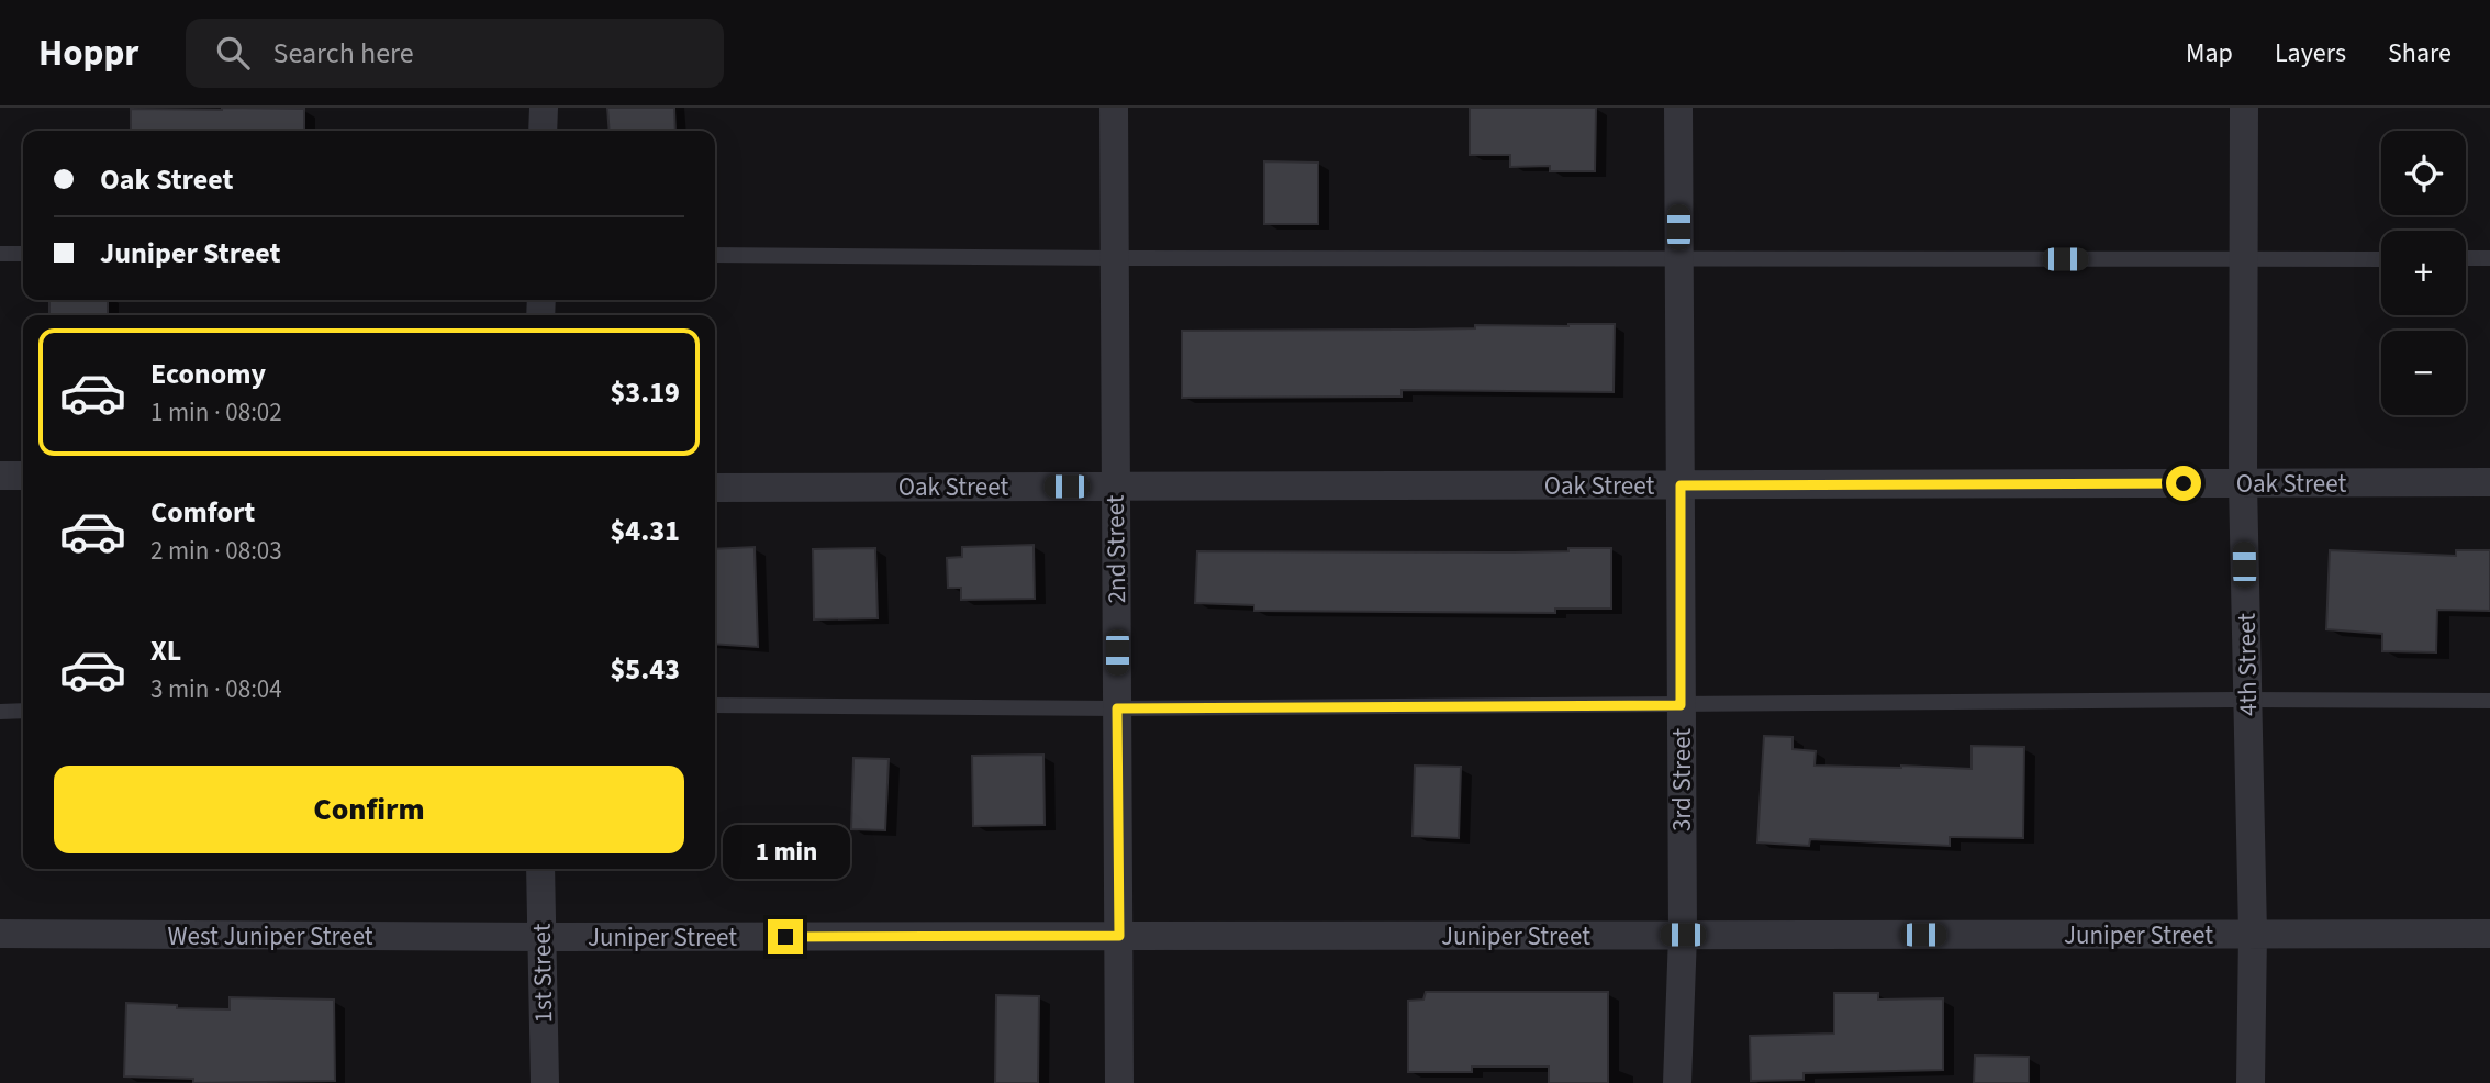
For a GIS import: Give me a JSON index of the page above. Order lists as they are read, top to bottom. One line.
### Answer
{"streets":{"street":["Oak Street","2nd Street","4th Street","3rd Street","Juniper Street","West Juniper Street","1st Street"]},"crossings":[["Oak Street","2nd Street"],["Oak Street","4th Street"],["Oak Street","3rd Street"],["2nd Street","Juniper Street"],["4th Street","Juniper Street"],["3rd Street","Juniper Street"],["Juniper Street","West Juniper Street"],["Juniper Street","1st Street"],["West Juniper Street","1st Street"]],"page":{"header":"Hoppr","search":"Search here","nav":["Map","Layers","Share"],"map_buttons":["+","−"],"banner":["Oak Street","Juniper Street"],"list":[{"name":"Economy","note":"1 min · 08:02","value":"$3.19"},{"name":"Comfort","note":"2 min · 08:03","value":"$4.31"},{"name":"XL","note":"3 min · 08:04","value":"$5.43"}],"buttons":"Confirm","bubble":"1 min"}}
